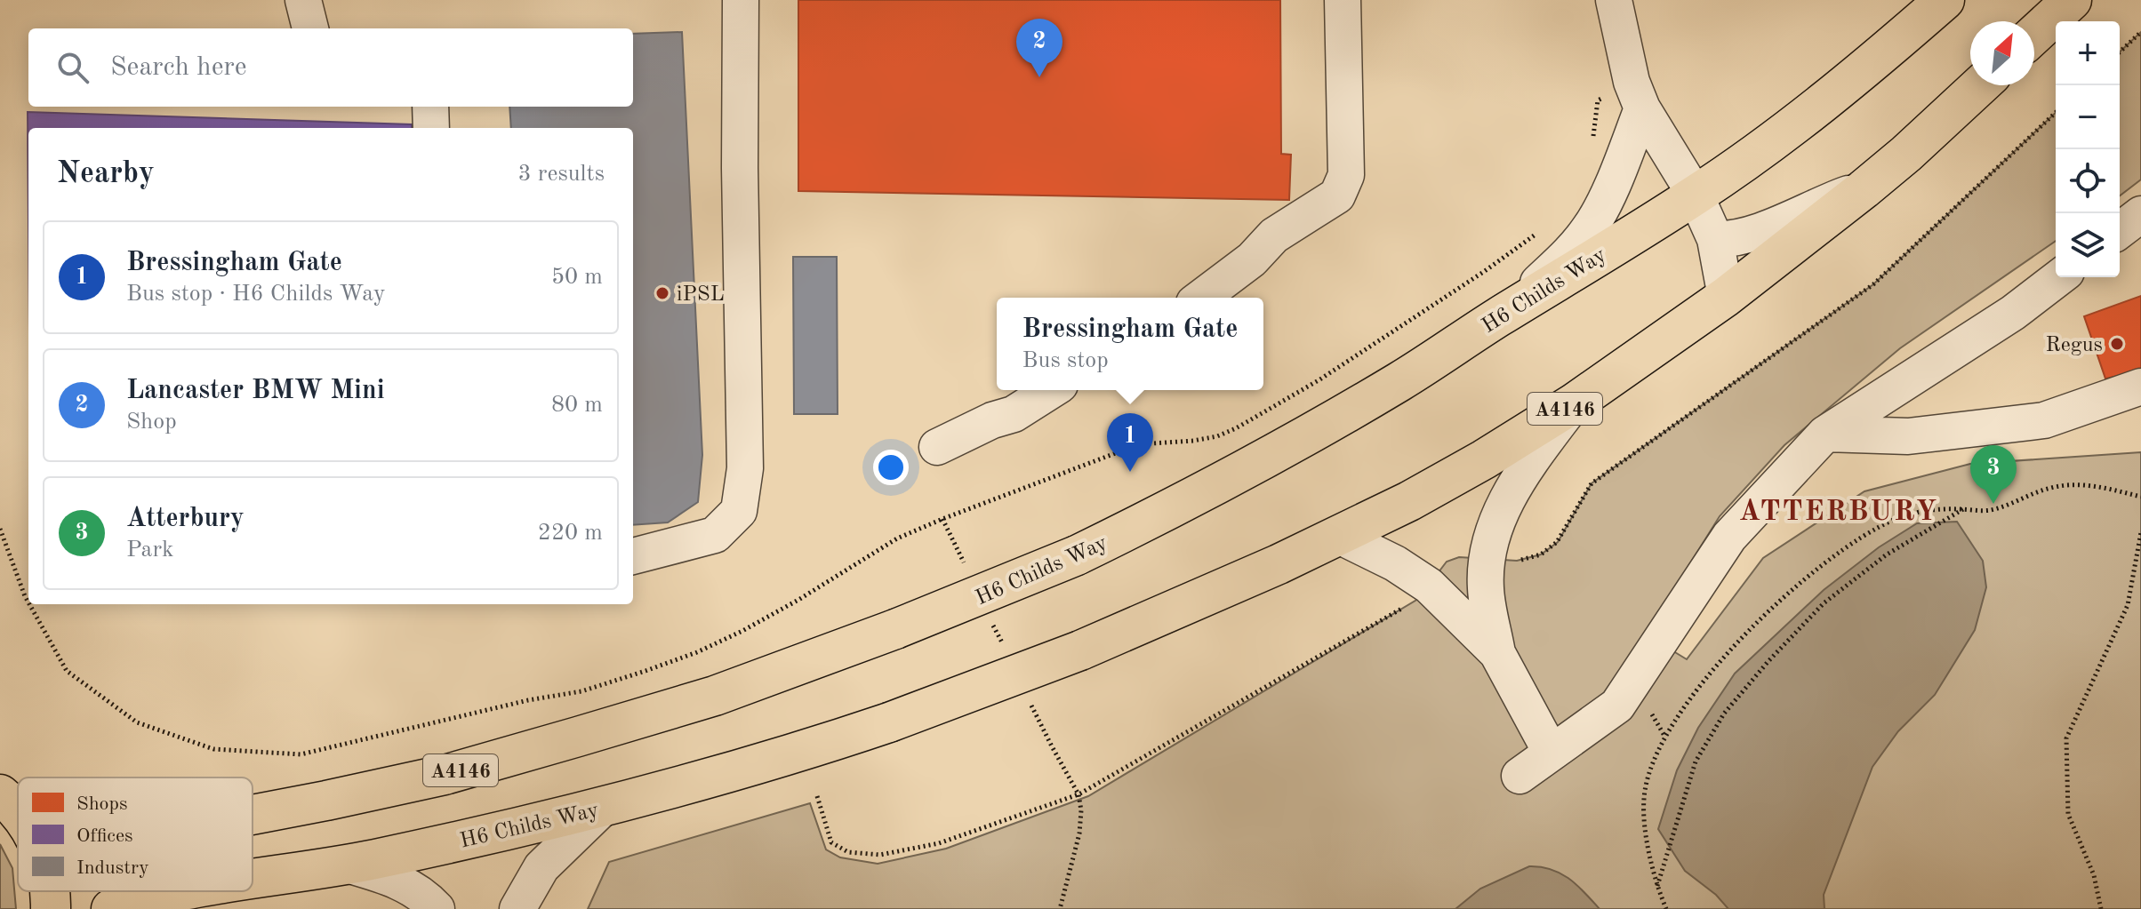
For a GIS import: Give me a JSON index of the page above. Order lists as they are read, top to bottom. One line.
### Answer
{"streets":{"highway":["H6 Childs Way","A4146"]},"districts":["ATTERBURY"],"places":["iPSL","Regus"],"legend":["Shops","Offices","Industry"],"north":"top right","page":{"pins":["2","1","3"],"map_buttons":["+","−"],"search":"Search here","heading":["Nearby","3 results"],"list":[{"mark":"1","name":"Bressingham Gate","note":"Bus stop · H6 Childs Way","value":"50 m"},{"mark":"2","name":"Lancaster BMW Mini","note":"Shop","value":"80 m"},{"mark":"3","name":"Atterbury","note":"Park","value":"220 m"}],"popup":["Bressingham Gate","Bus stop"]}}
